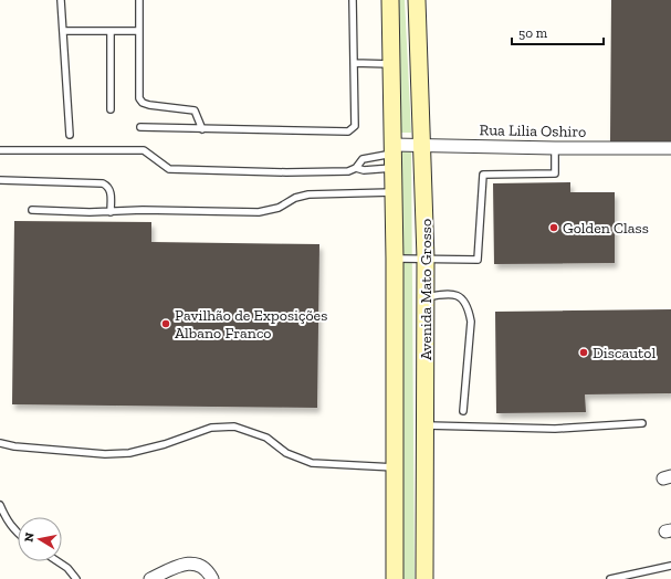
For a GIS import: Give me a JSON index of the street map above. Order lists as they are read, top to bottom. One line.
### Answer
{"streets":{"main road":["Avenida Mato Grosso"],"street":["Rua Lilia Oshiro"]},"crossings":[["Rua Lilia Oshiro","Avenida Mato Grosso"]],"places":["Golden Class","Pavilhão de Exposições Albano Franco","Discautol"],"scale_bar":"50 m","north":"left"}
